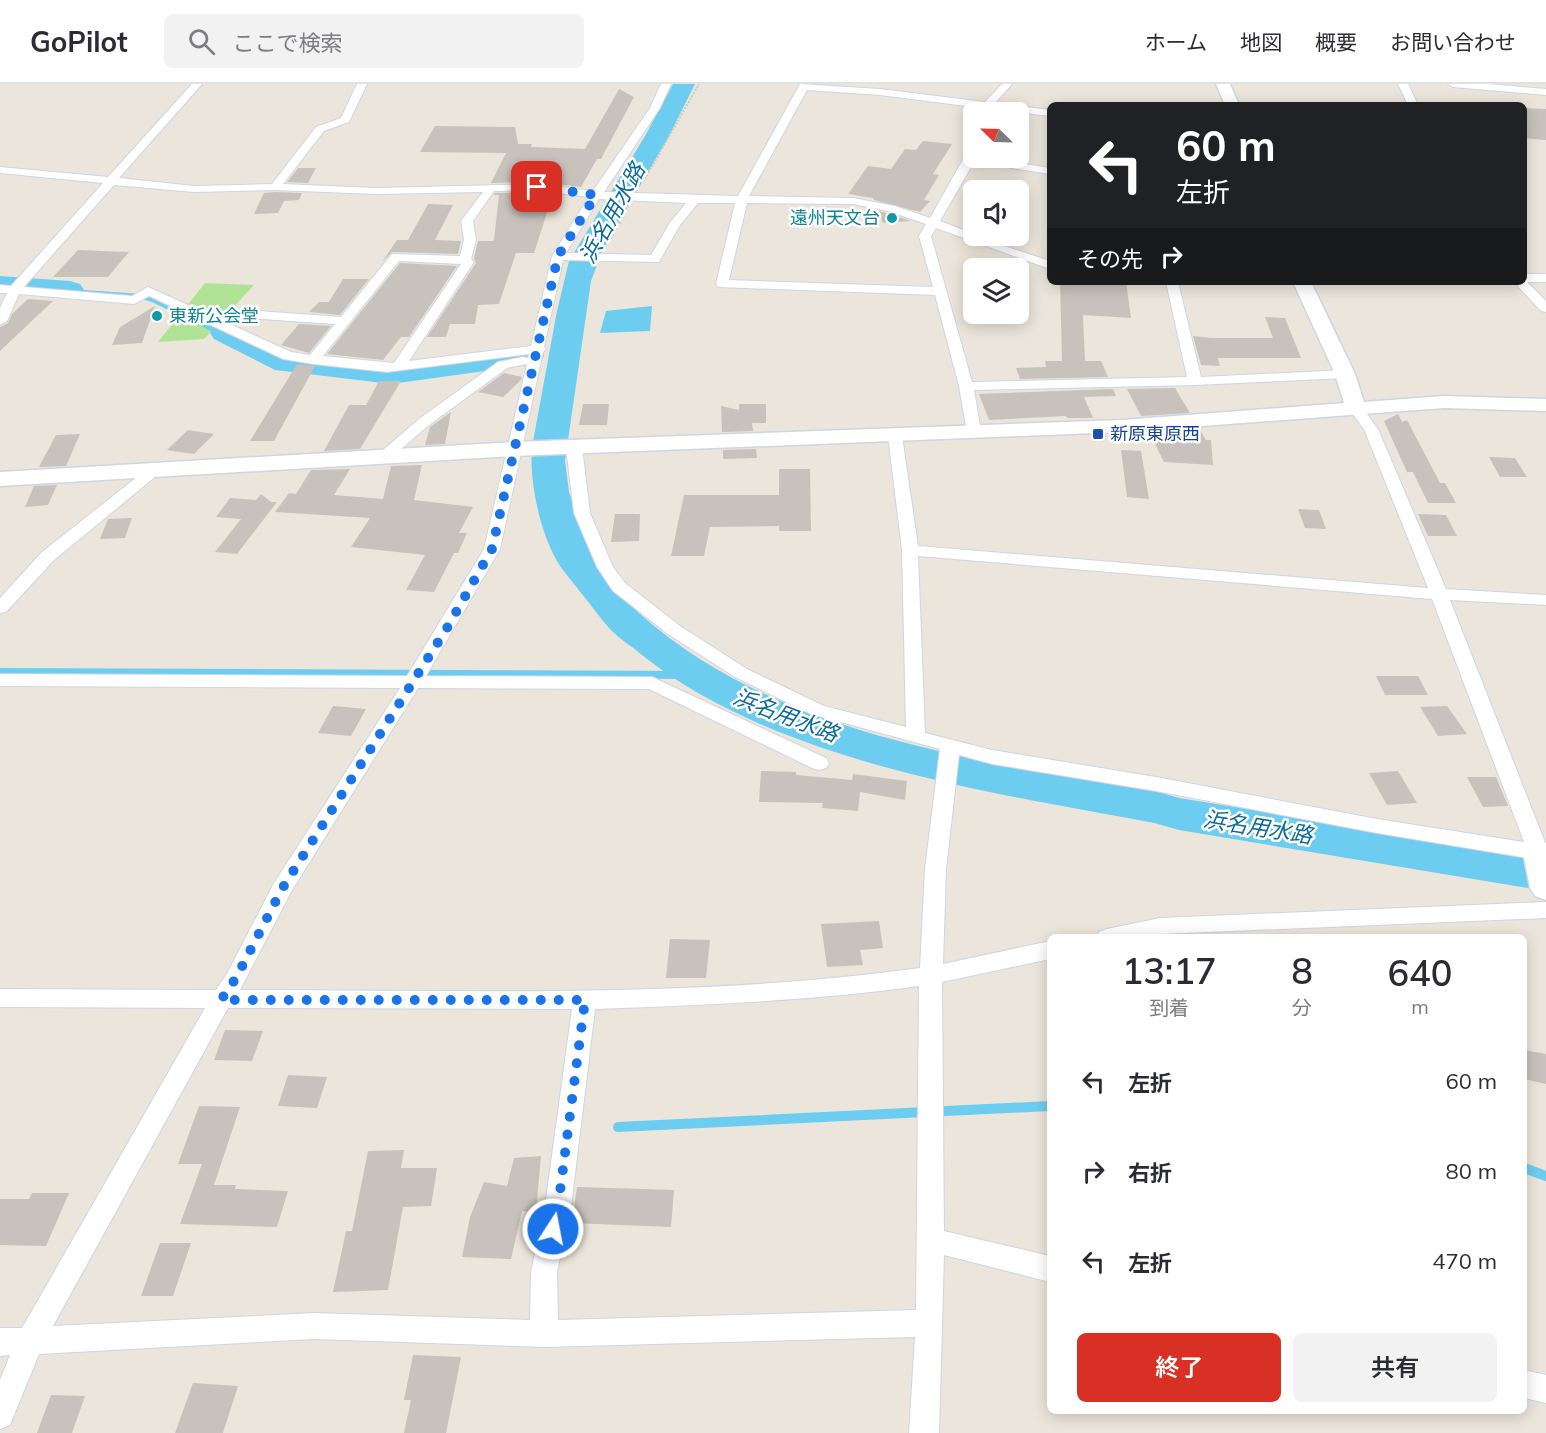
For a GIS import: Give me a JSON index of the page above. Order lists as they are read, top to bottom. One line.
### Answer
{"water":["浜名用水路"],"places":{"other":["遠州天文台","東新公会堂"],"transit":["新原東原西"]},"north":"top left","page":{"header":"GoPilot","search":"ここで検索","nav":["ホーム","地図","概要","お問い合わせ"],"turn":["60 m","左折"],"then":"その先","eta":["13:17","到着","8","分","640","m"],"list":[{"name":"左折","value":"60 m"},{"name":"右折","value":"80 m"},{"name":"左折","value":"470 m"}],"buttons":["終了","共有"]}}
